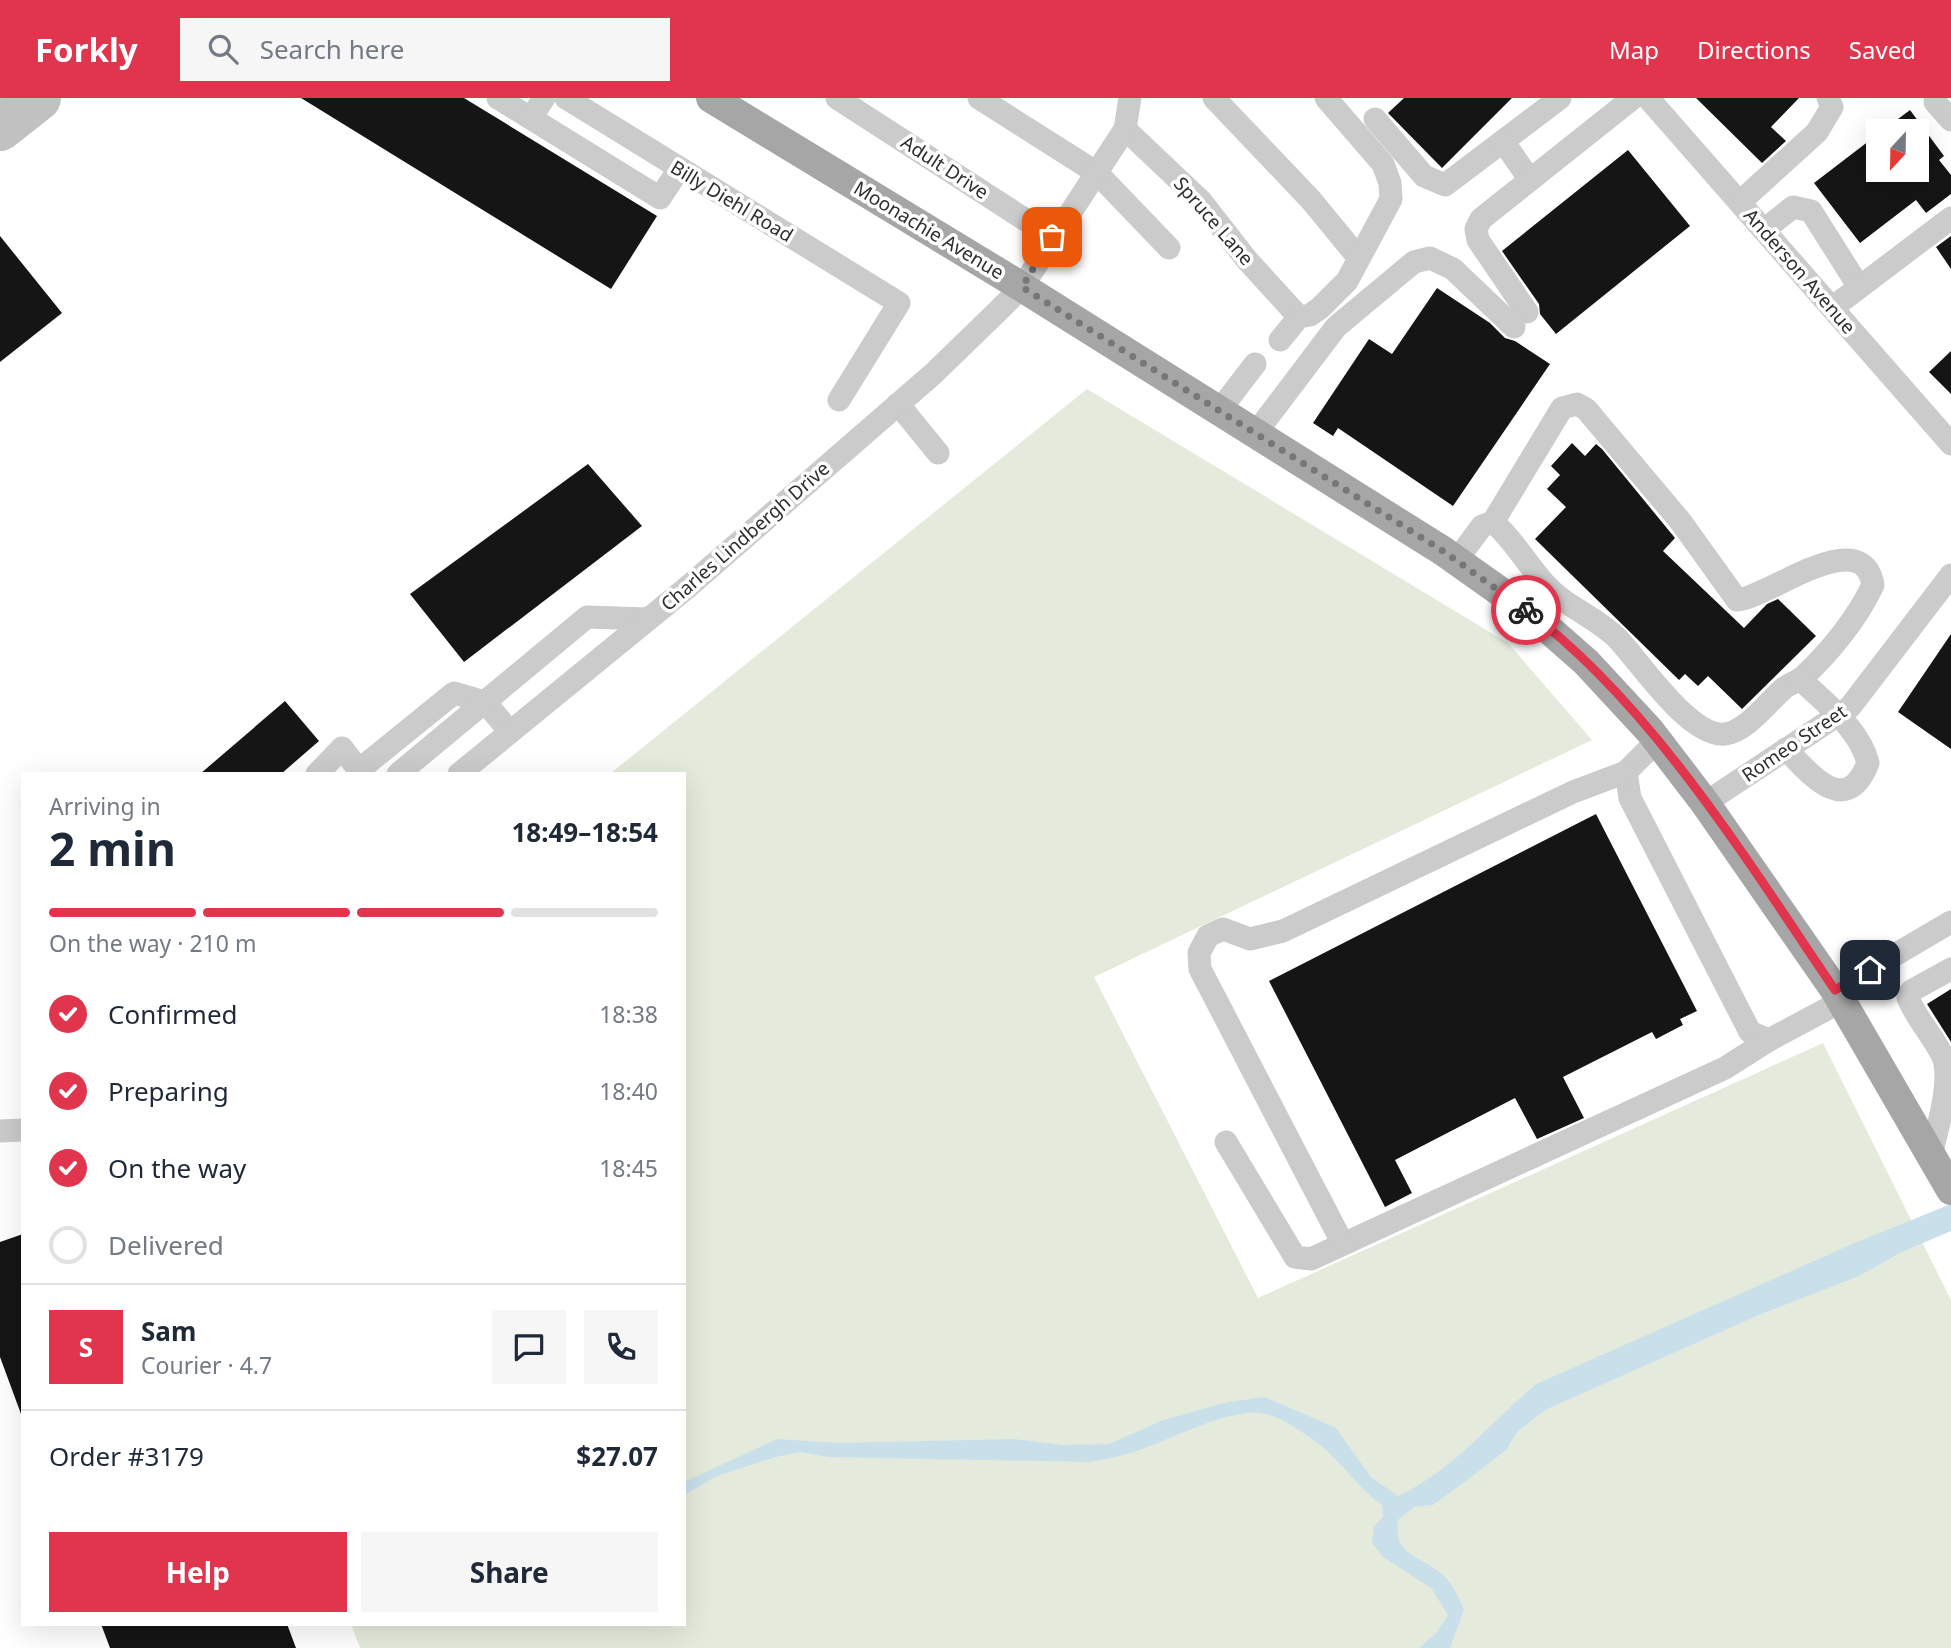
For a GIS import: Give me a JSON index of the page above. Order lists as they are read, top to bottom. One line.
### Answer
{"streets":{"main road":["Moonachie Avenue"],"street":["Adult Drive","Billy Diehl Road","Spruce Lane","Anderson Avenue","Charles Lindbergh Drive","Romeo Street"]},"crossings":[["Adult Drive","Charles Lindbergh Drive"],["Spruce Lane","Charles Lindbergh Drive"],["Moonachie Avenue","Charles Lindbergh Drive"],["Moonachie Avenue","Romeo Street"]],"north":"bottom","page":{"header":"Forkly","search":"Search here","nav":["Map","Directions","Saved"],"heading":["2 min","Arriving in","18:49–18:54"],"panel":["Sam","Courier · 4.7","Order #3179","$27.07"],"bar":"On the way · 210 m","list":[["Confirmed","18:38"],["Preparing","18:40"],["On the way","18:45"],"Delivered"],"round":"S","buttons":["Help","Share"]}}
